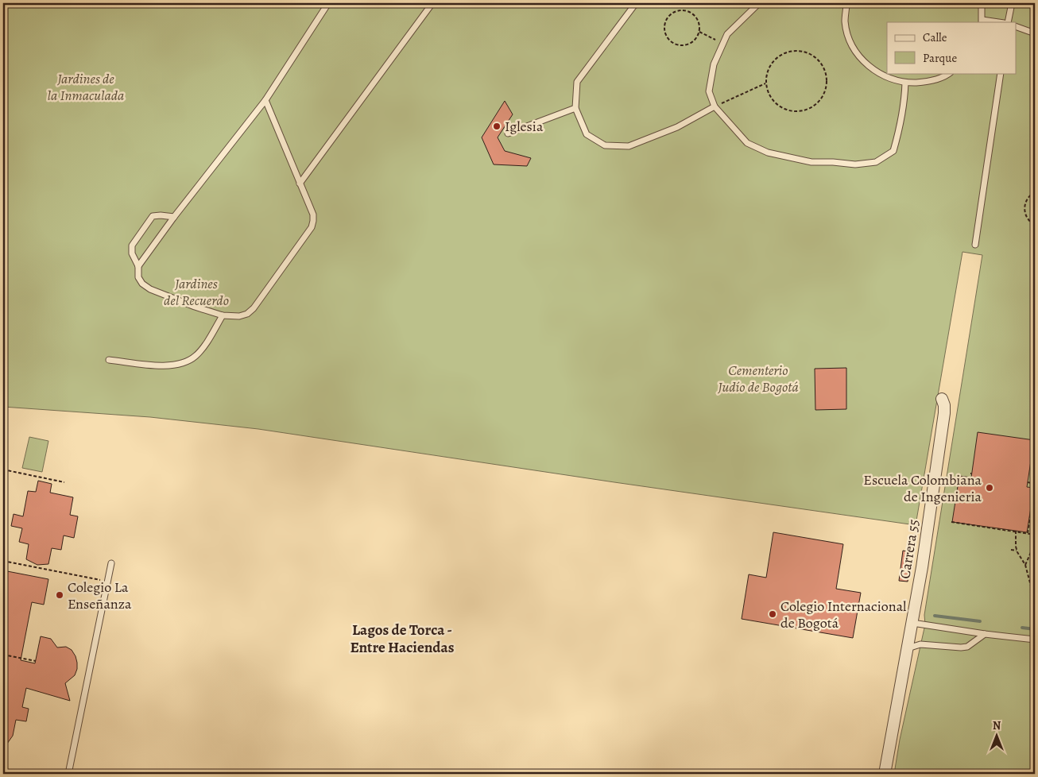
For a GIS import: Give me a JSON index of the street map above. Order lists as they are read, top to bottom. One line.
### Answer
{"streets":{"street":["Carrera 55"]},"districts":["Lagos de Torca - Entre Haciendas"],"parks":["Jardines de la Inmaculada","Jardines del Recuerdo","Cementerio Judío de Bogotá"],"places":["Iglesia","Escuela Colombiana de Ingenieria","Colegio La Enseñanza","Colegio Internacional de Bogotá"],"legend":["Calle","Parque"],"north":"top"}
